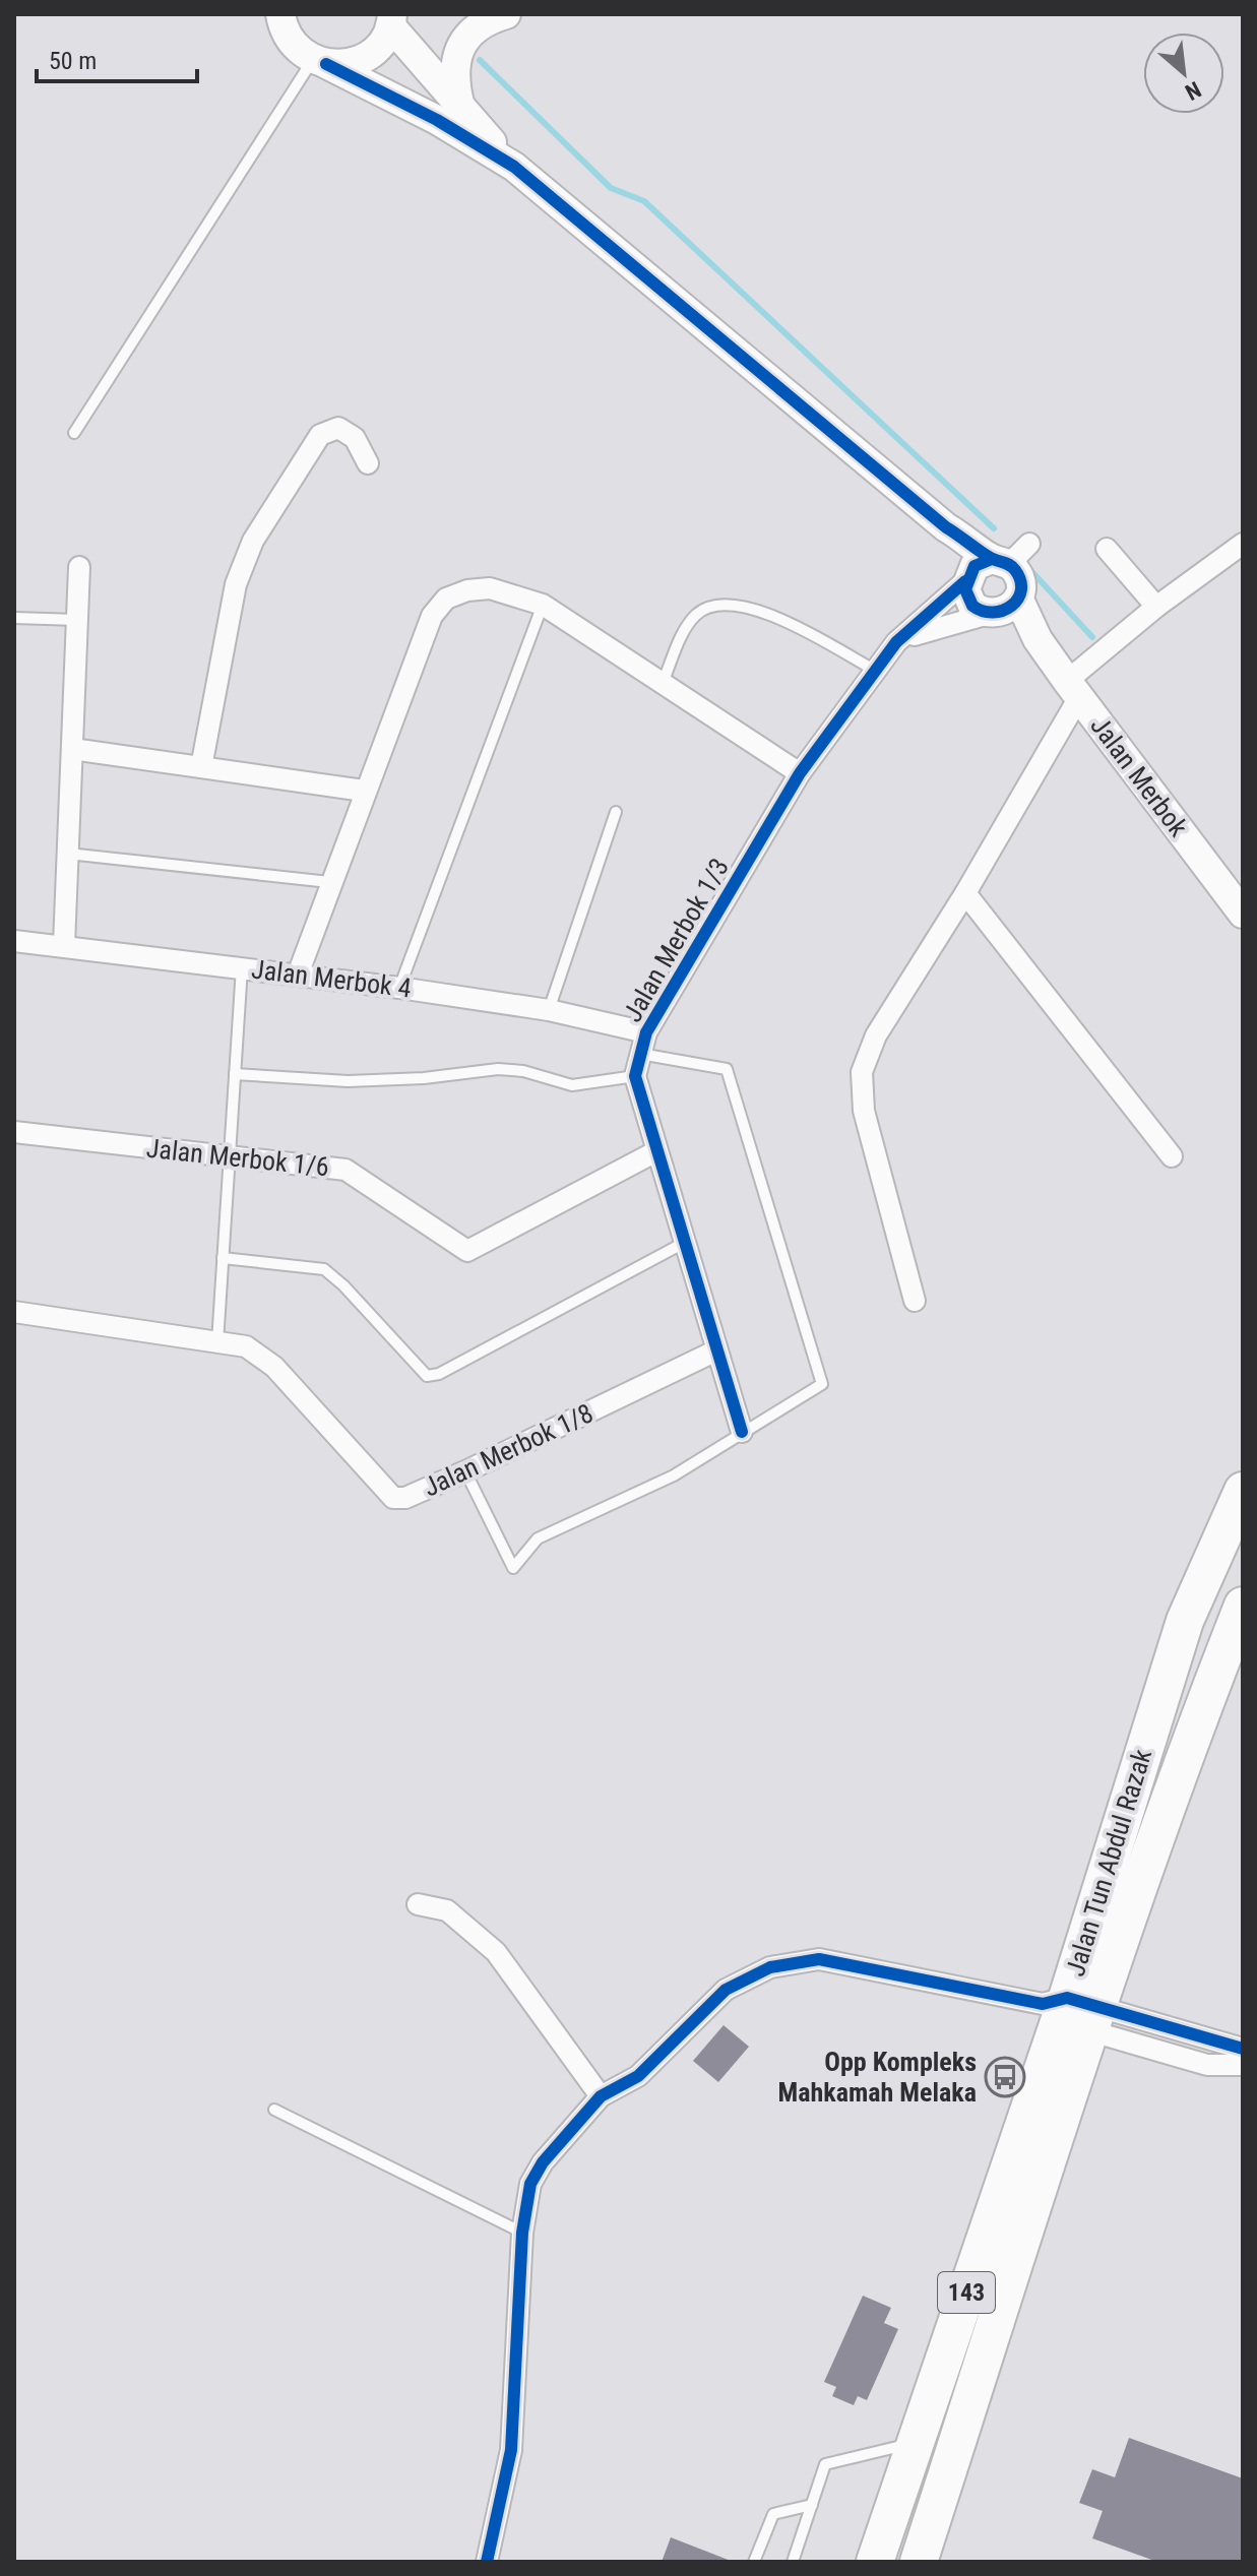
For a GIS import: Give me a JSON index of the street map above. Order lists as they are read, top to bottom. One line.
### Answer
{"streets":{"highway":["Jalan Tun Abdul Razak","143"],"street":["Jalan Merbok","Jalan Merbok 1/3","Jalan Merbok 4","Jalan Merbok 1/6","Jalan Merbok 1/8"]},"crossings":[["Jalan Merbok","Jalan Merbok 1/3"],["Jalan Merbok 1/3","Jalan Merbok 4"],["Jalan Merbok 1/3","Jalan Merbok 1/6"],["Jalan Merbok 1/3","Jalan Merbok 1/8"]],"places":{"bus stop":["Opp Kompleks Mahkamah Melaka"]},"scale_bar":"50 m","north":"bottom right"}
